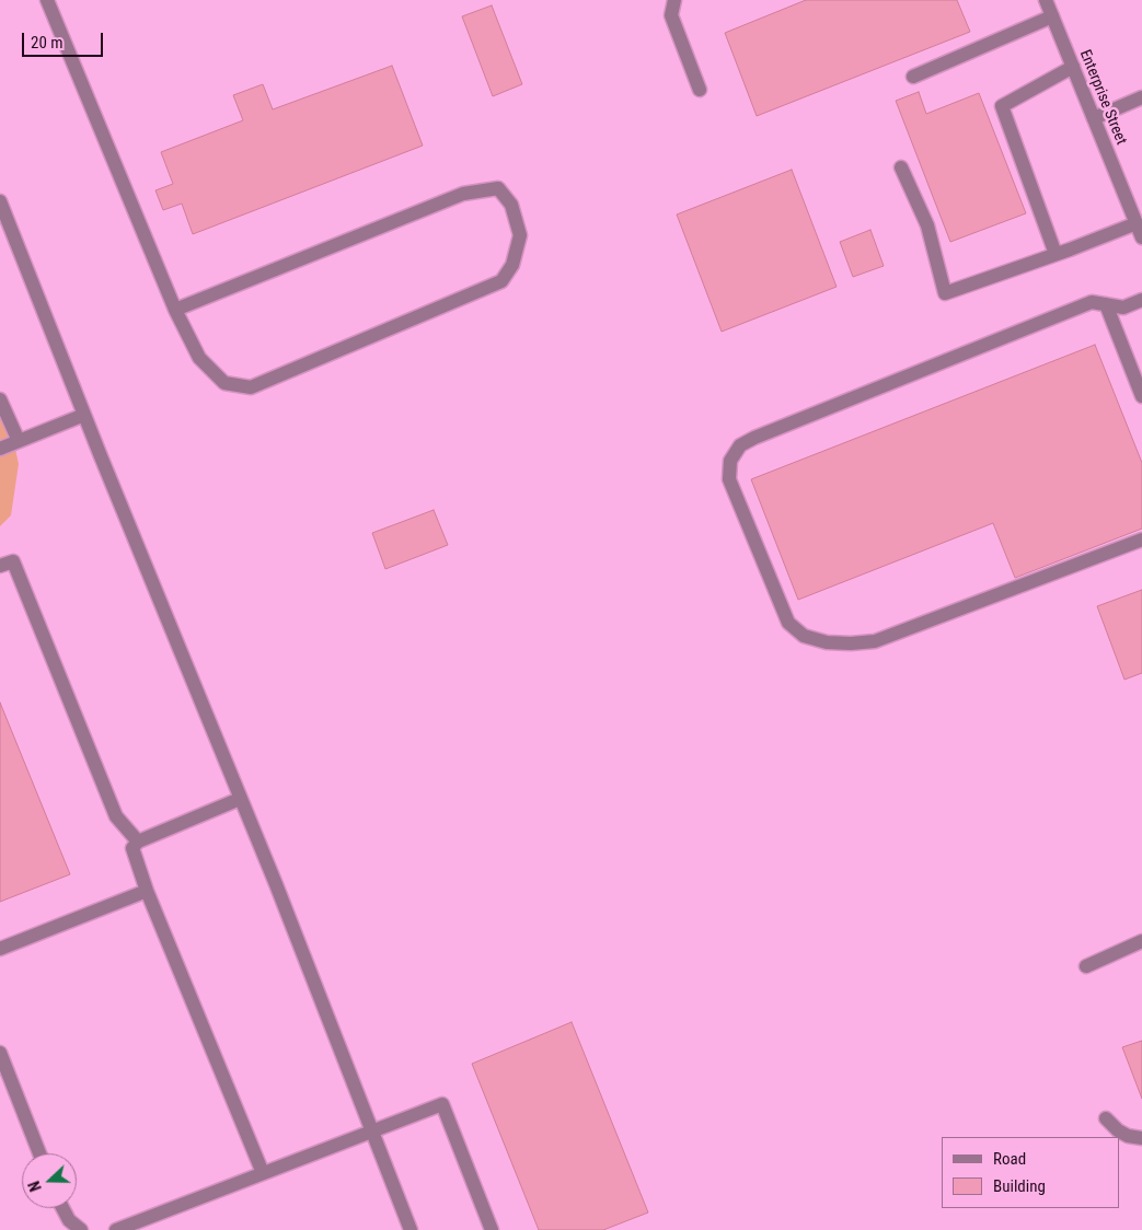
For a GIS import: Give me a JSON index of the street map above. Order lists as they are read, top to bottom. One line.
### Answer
{"streets":{"street":["Enterprise Street"]},"legend":["Road","Building"],"scale_bar":"20 m","north":"left"}
